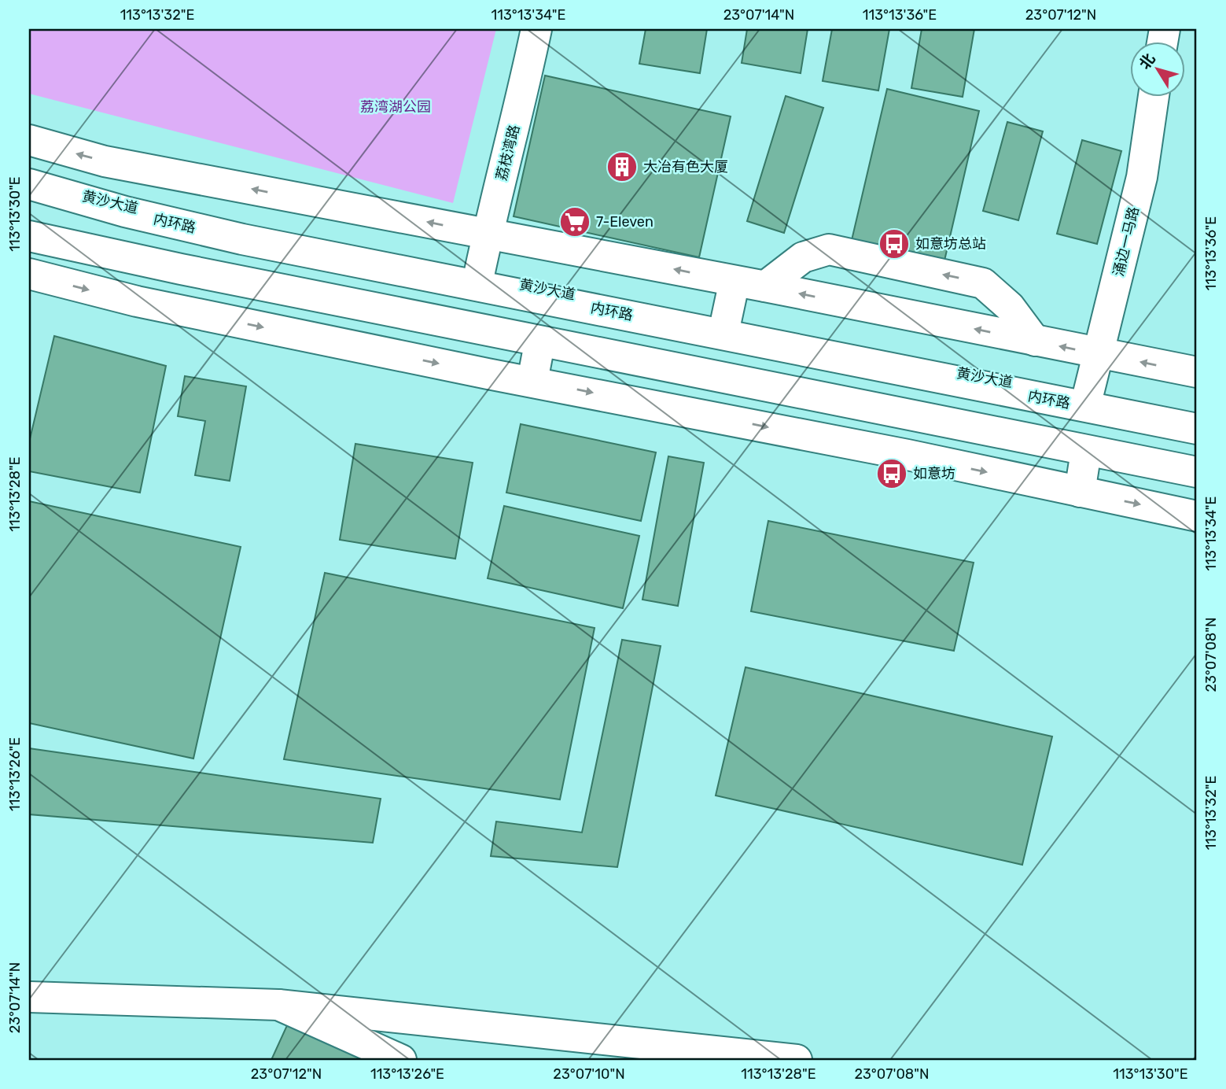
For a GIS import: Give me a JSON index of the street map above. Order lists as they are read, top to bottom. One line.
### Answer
{"streets":{"main road":["荔枝湾路","黄沙大道","内环路","涌边一马路"]},"crossings":[["荔枝湾路","黄沙大道"],["黄沙大道","内环路"],["黄沙大道","涌边一马路"]],"parks":["荔湾湖公园"],"places":{"building":["大冶有色大厦"],"supermarket":["7-Eleven"],"bus stop":["如意坊总站","如意坊"]},"north":"top left","coordinates":["113°13'32\"E","113°13'34\"E","23°07'14\"N","113°13'36\"E","23°07'12\"N","113°13'30\"E","113°13'28\"E","23°07'08\"N","113°13'26\"E","23°07'10\"N"]}
